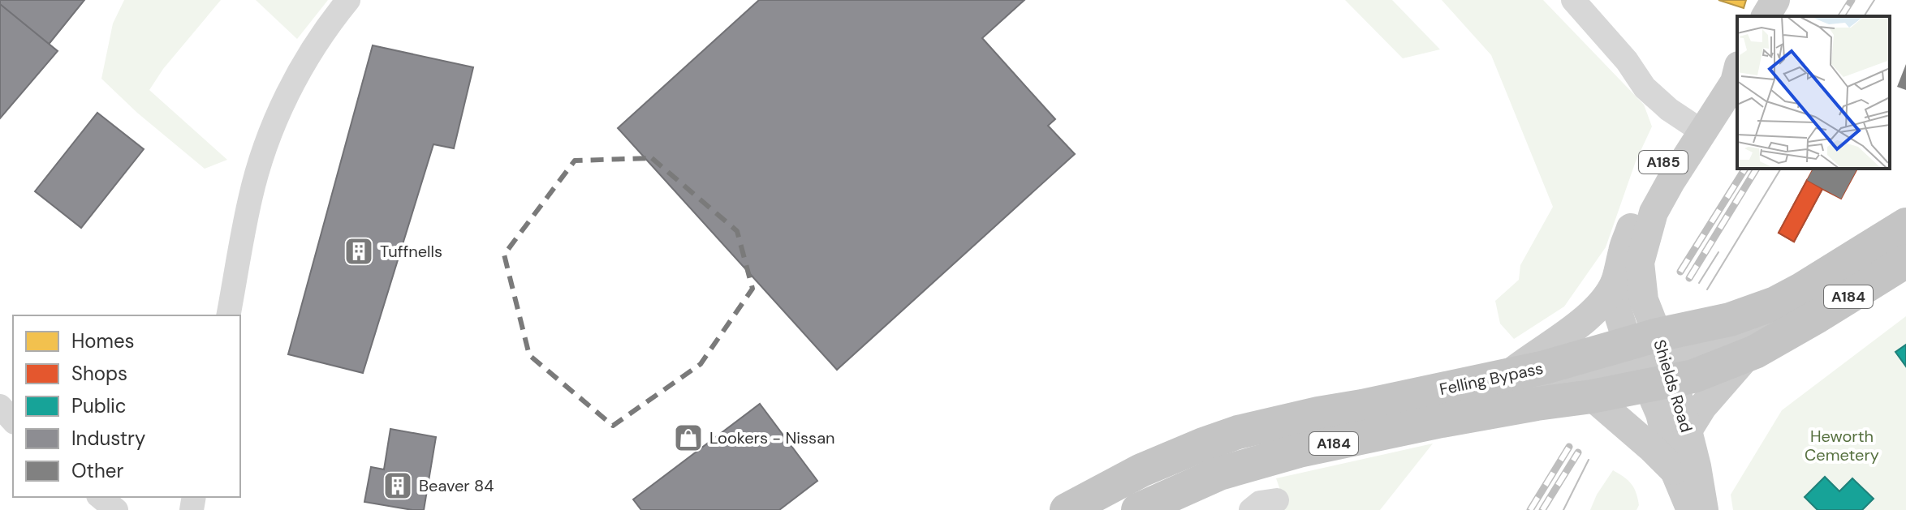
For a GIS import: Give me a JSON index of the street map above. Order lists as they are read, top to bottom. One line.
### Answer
{"streets":{"highway":["A184","Felling Bypass"],"main road":["A185","Shields Road"]},"crossings":[["A185","Felling Bypass"],["A185","Shields Road"],["Felling Bypass","Shields Road"]],"parks":["Heworth Cemetery"],"places":{"building":["Tuffnells","Beaver 84"],"shop":["Lookers - Nissan"]},"legend":["Homes","Shops","Public","Industry","Other"]}
